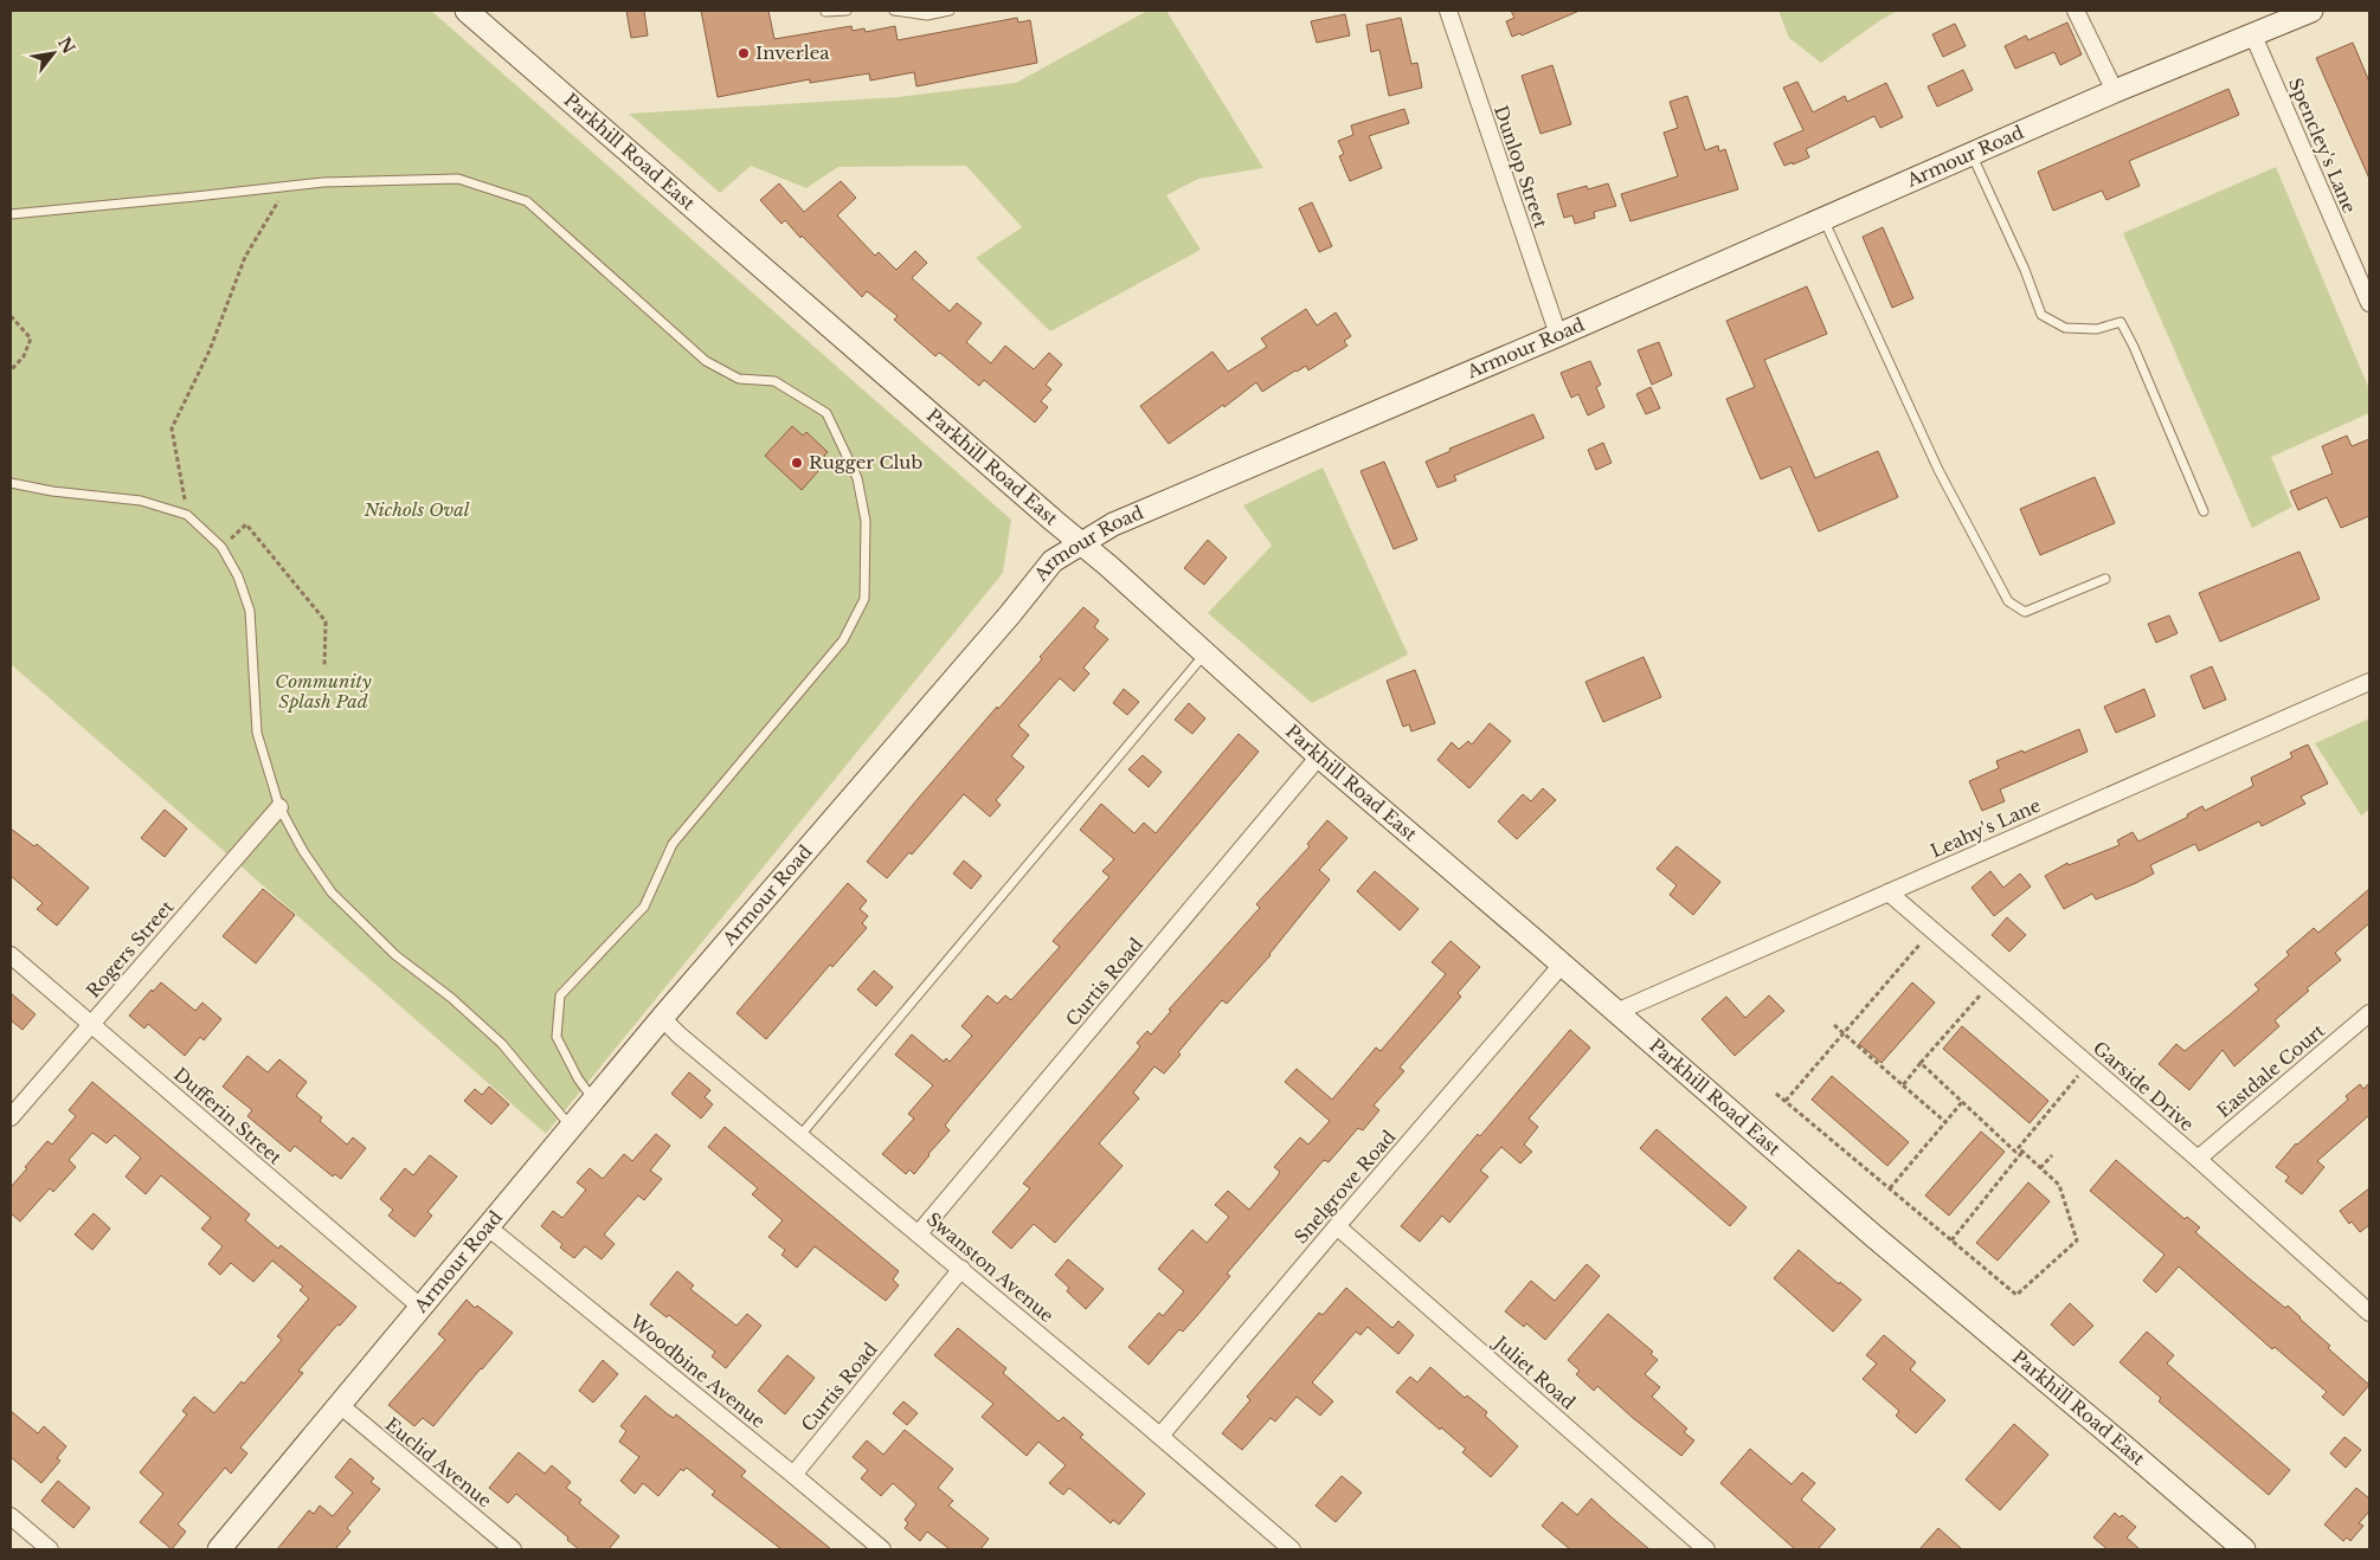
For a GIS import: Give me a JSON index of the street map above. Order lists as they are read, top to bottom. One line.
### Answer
{"streets":{"main road":["Parkhill Road East","Armour Road"],"street":["Spencley's Lane","Dunlop Street","Leahy's Lane","Rogers Street","Curtis Road","Eastdale Court","Garside Drive","Dufferin Street","Snelgrove Road","Swanston Avenue","Woodbine Avenue","Juliet Road","Euclid Avenue"]},"crossings":[["Spencley's Lane","Armour Road"],["Parkhill Road East","Armour Road"],["Parkhill Road East","Leahy's Lane"],["Parkhill Road East","Curtis Road"],["Parkhill Road East","Snelgrove Road"],["Armour Road","Dunlop Street"],["Armour Road","Dufferin Street"],["Armour Road","Swanston Avenue"],["Armour Road","Woodbine Avenue"],["Armour Road","Euclid Avenue"],["Leahy's Lane","Garside Drive"],["Rogers Street","Dufferin Street"],["Curtis Road","Swanston Avenue"],["Curtis Road","Woodbine Avenue"],["Eastdale Court","Garside Drive"],["Snelgrove Road","Swanston Avenue"],["Snelgrove Road","Juliet Road"]],"parks":["Nichols Oval","Community Splash Pad"],"places":["Inverlea","Rugger Club"],"north":"top right"}
